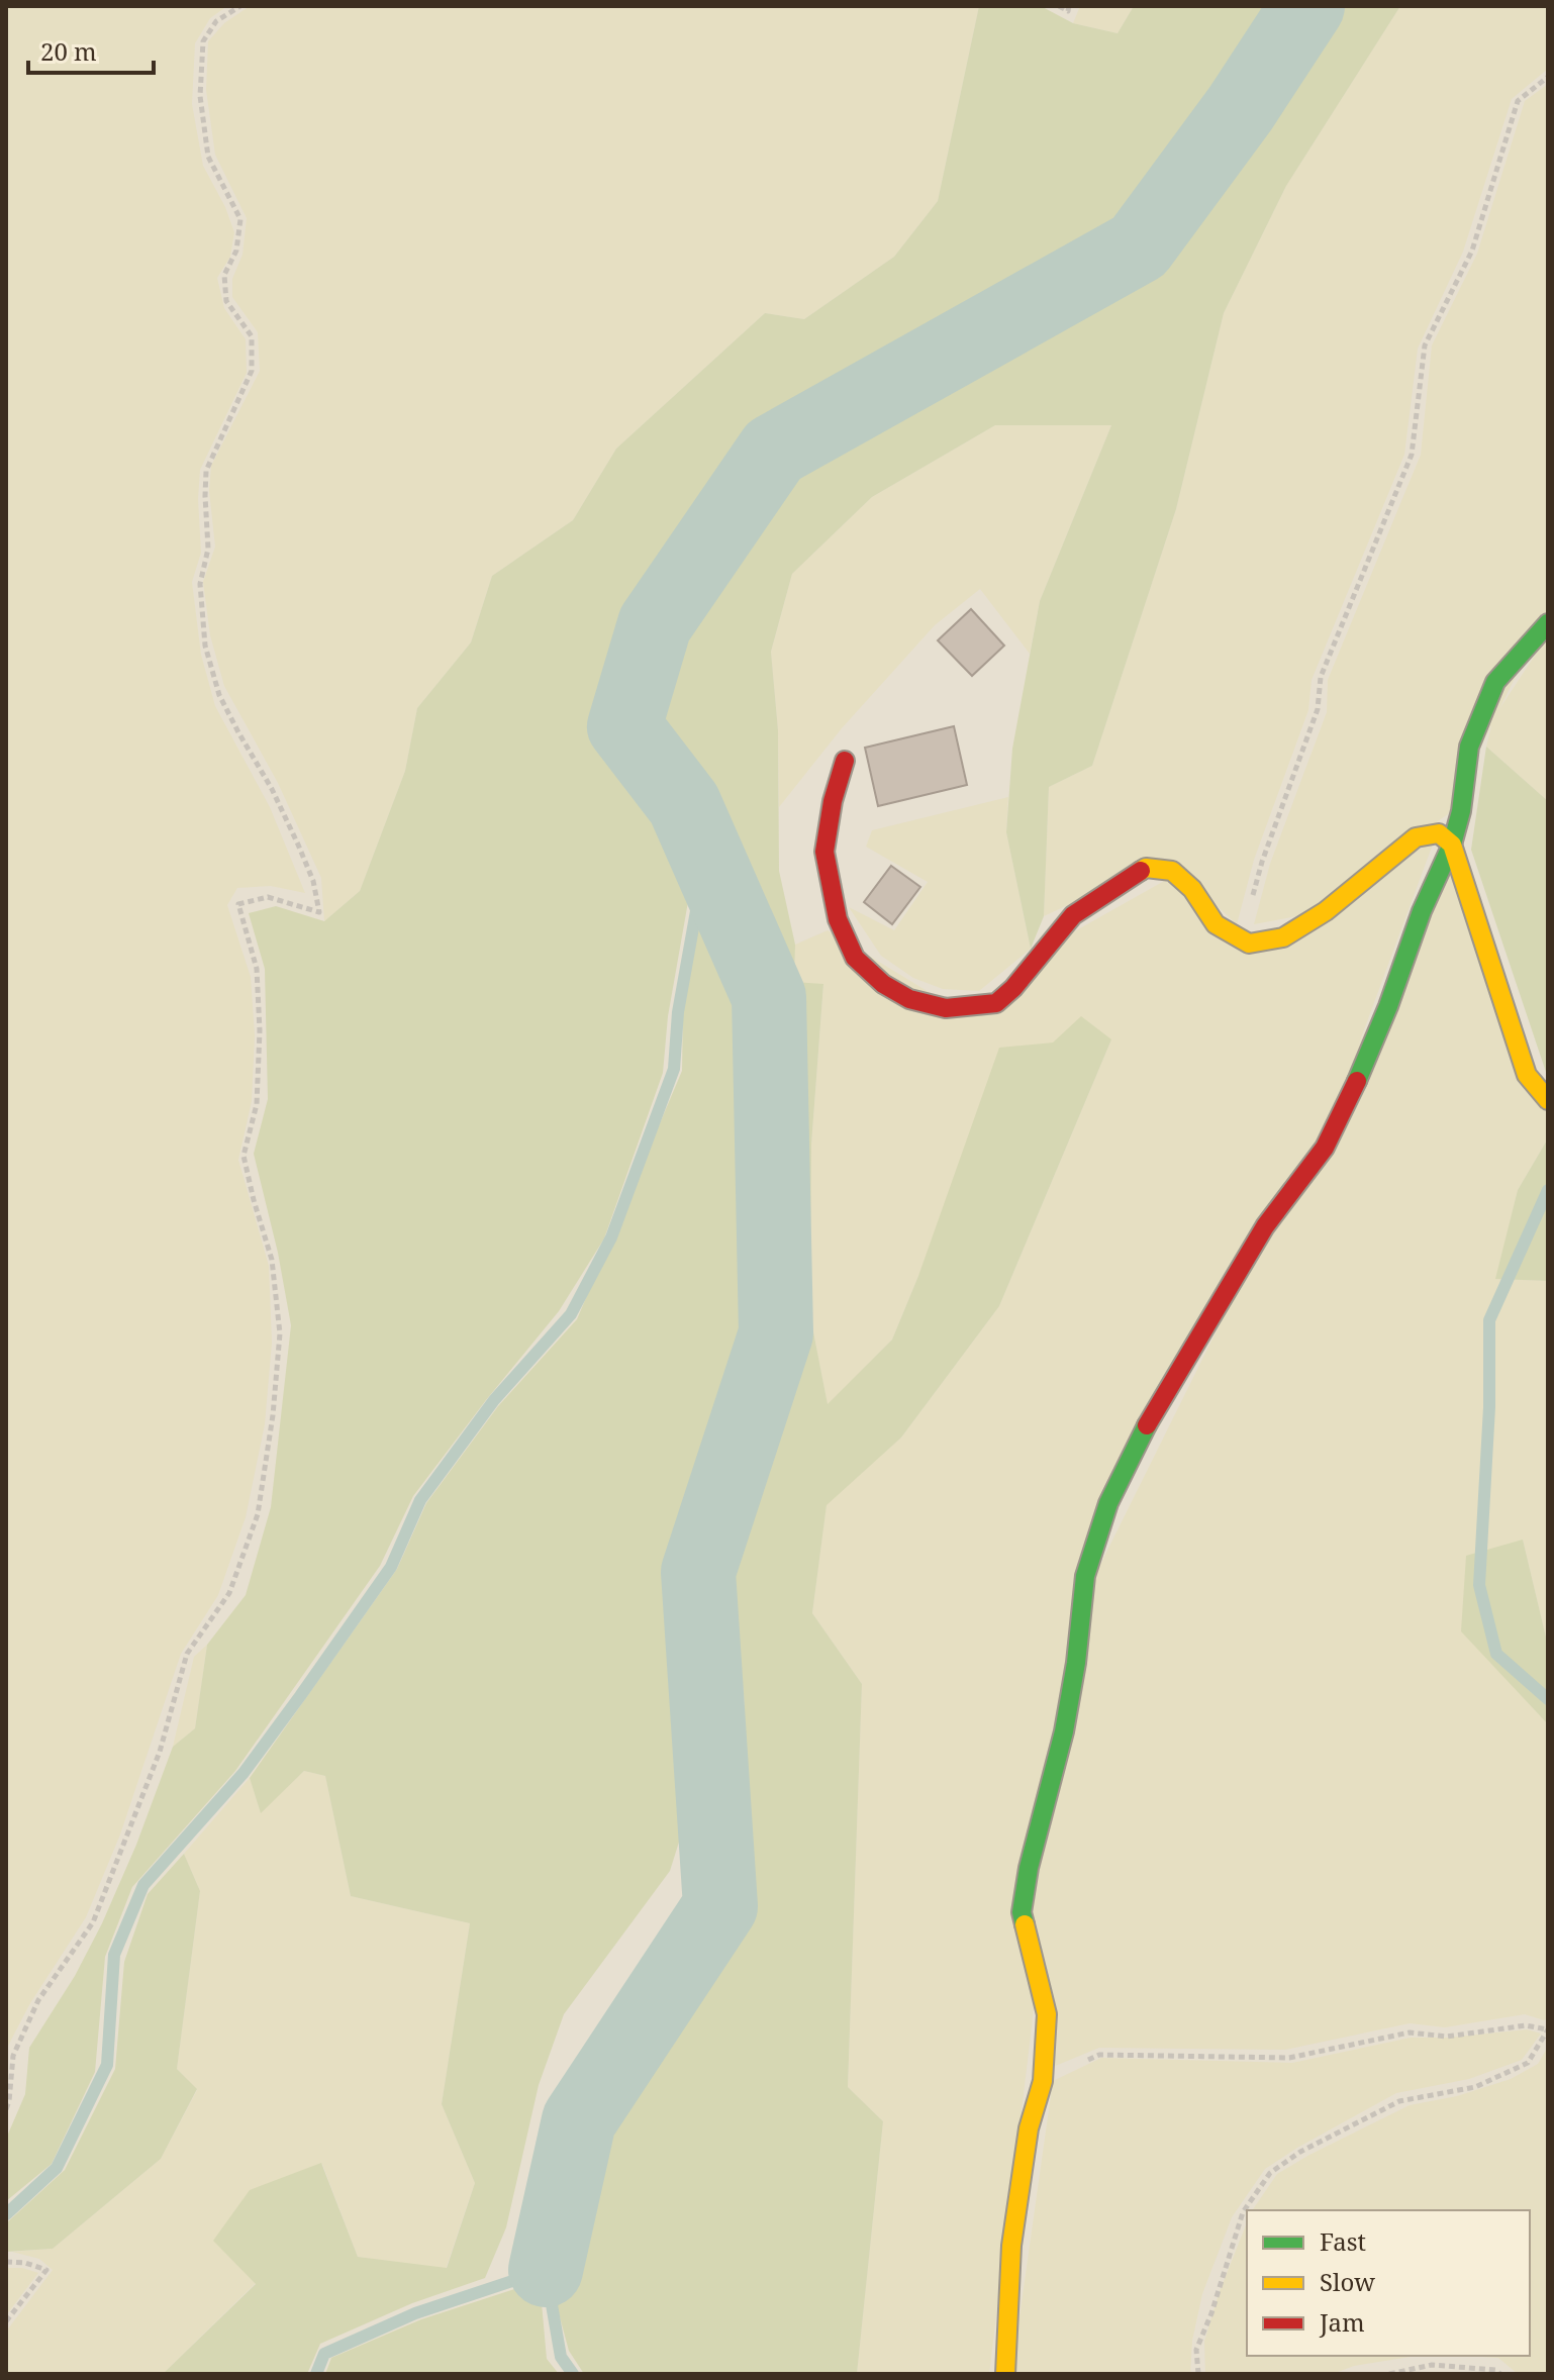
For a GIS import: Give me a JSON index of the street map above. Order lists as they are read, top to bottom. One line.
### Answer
{"legend":["Fast","Slow","Jam"],"scale_bar":"20 m"}
